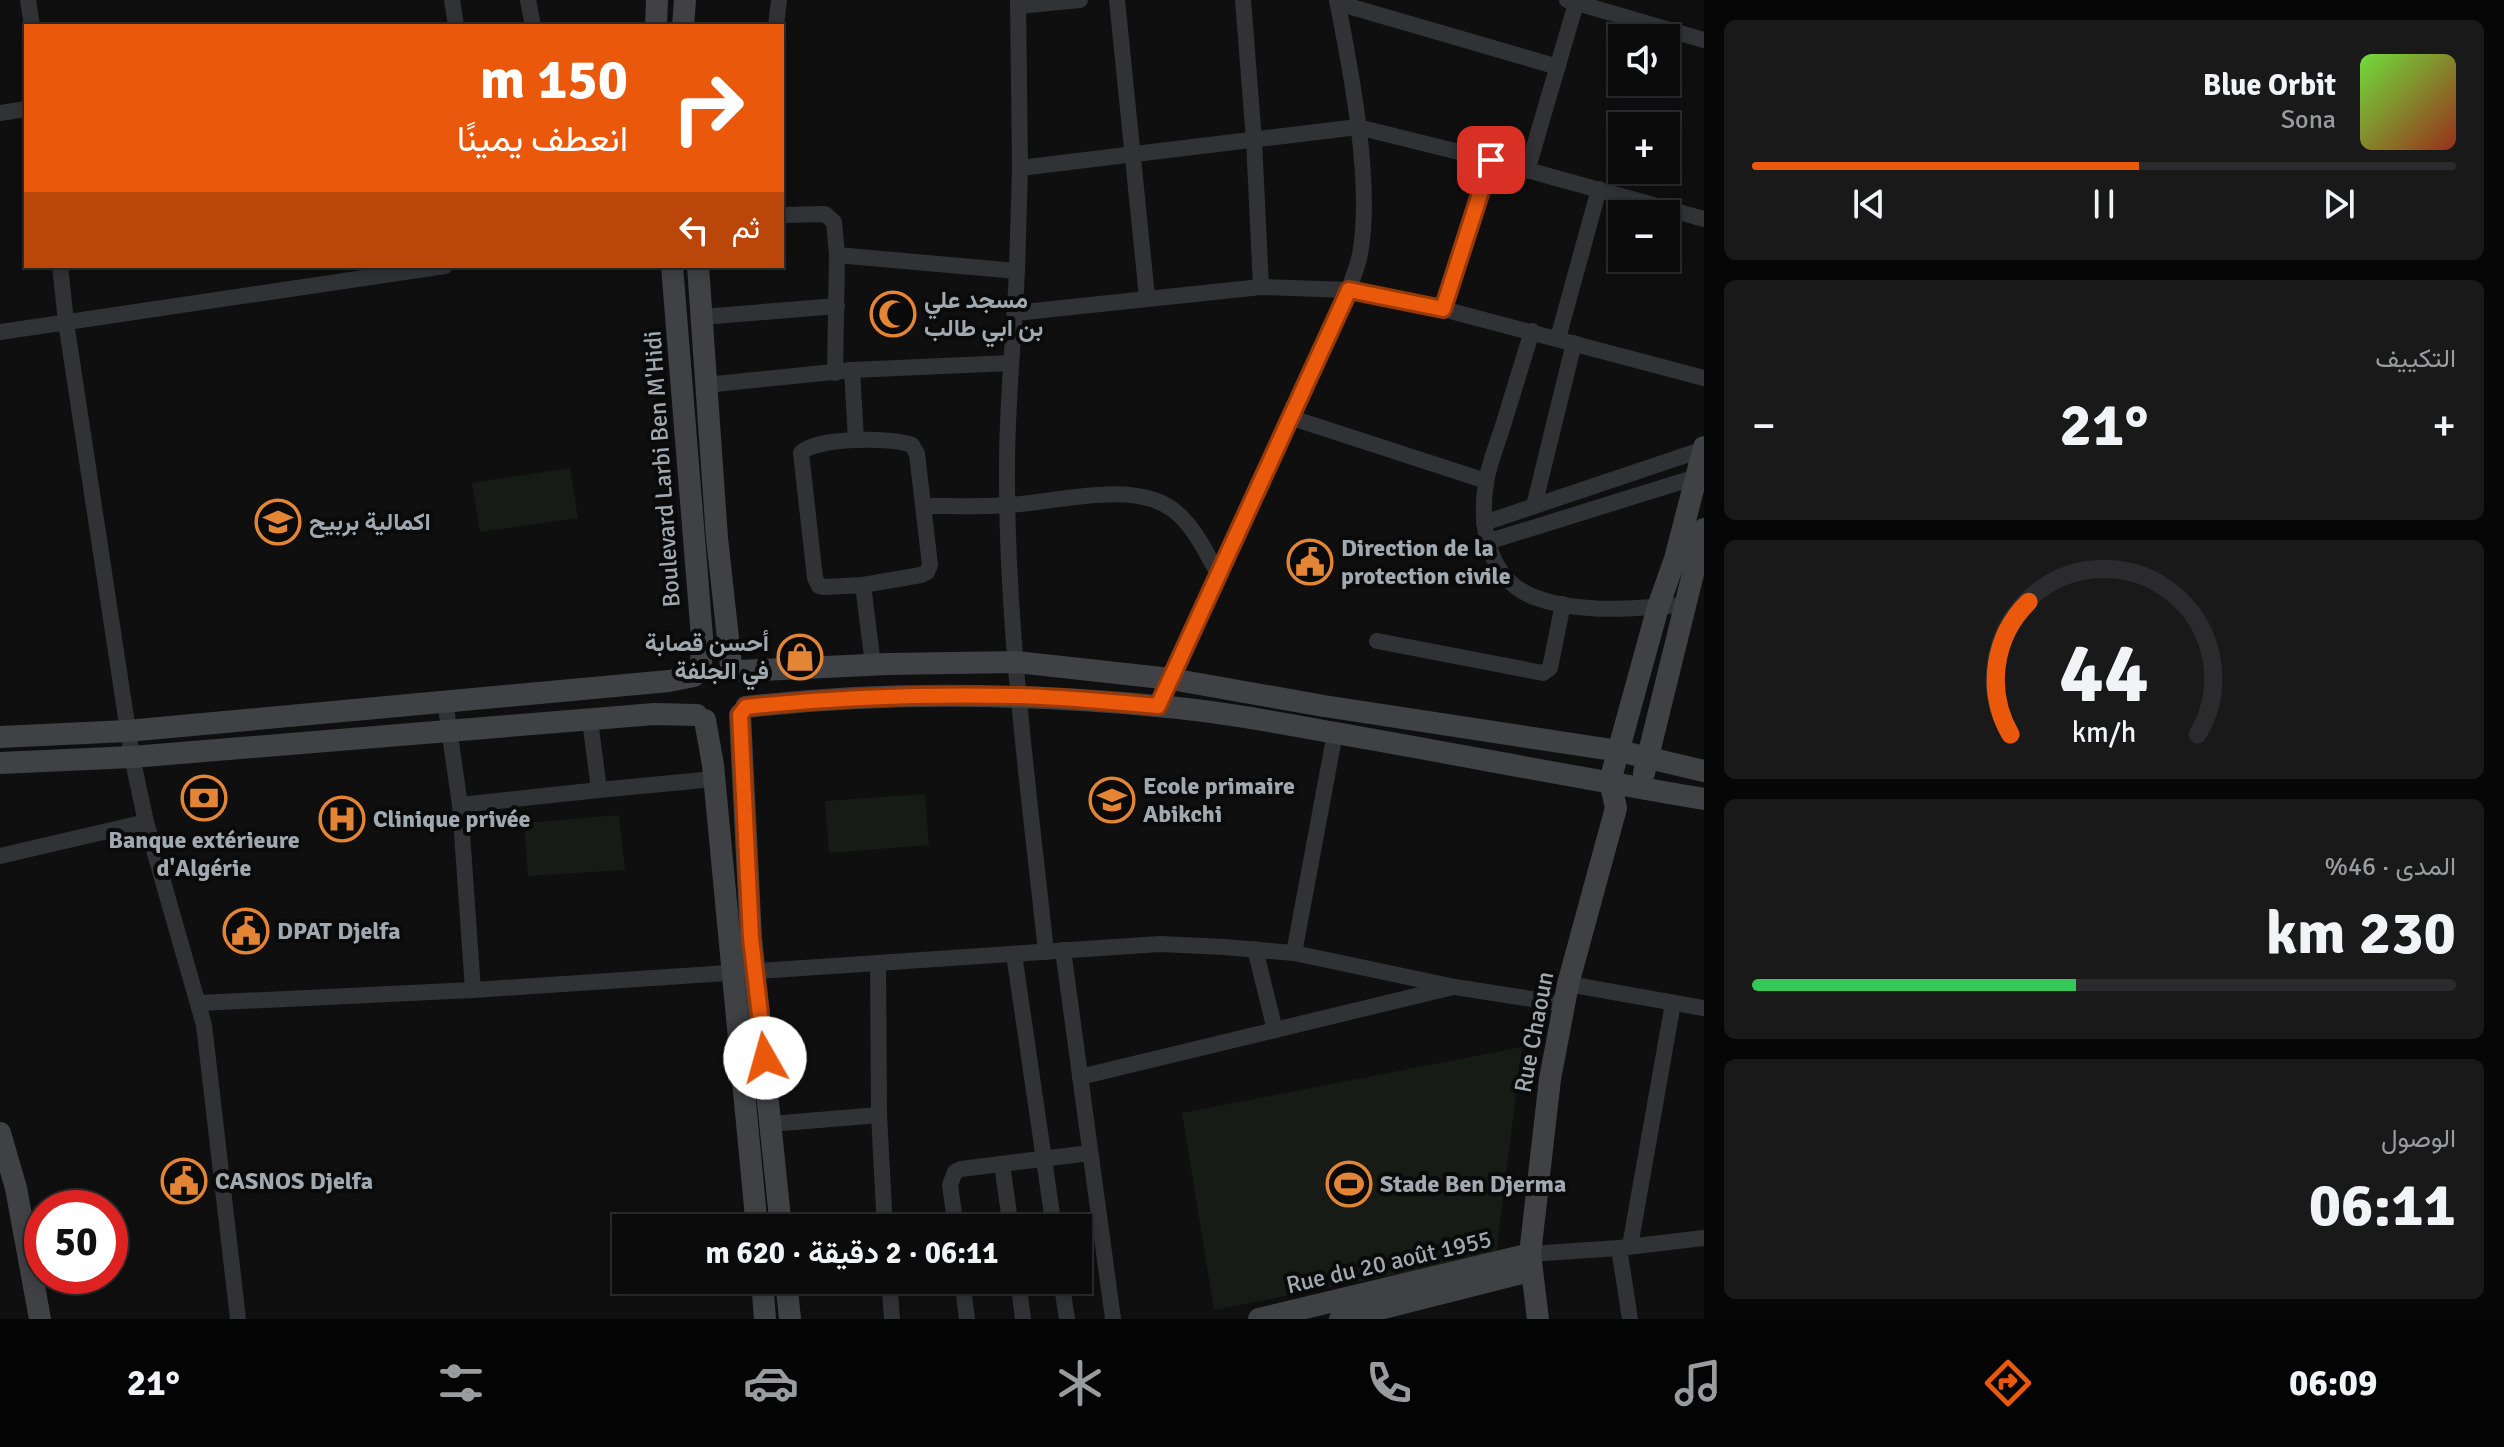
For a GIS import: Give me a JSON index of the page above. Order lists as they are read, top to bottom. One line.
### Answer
{"streets":{"main road":["Boulevard Larbi Ben M'Hidi","Rue Chaoun","Rue du 20 août 1955"]},"crossings":[["Rue Chaoun","Rue du 20 août 1955"]],"places":{"mosque":["مسجد علي بن ابي طالب"],"school or university":["اكمالية بربيح","Ecole primaire Abikchi"],"public building":["Direction de la protection civile","DPAT Djelfa","CASNOS Djelfa"],"shop":["أحسن قصابة في الجلفة"],"bank":["Banque extérieure d'Algérie"],"hospital":["Clinique privée"],"sports":["Stade Ben Djerma"]},"page":{"map_buttons":["+","−"],"turn":["150 m","انعطف يمينًا"],"song":["Blue Orbit","Sona"],"then":"ثم","tile":["التكييف",["المدى · 46%","230 km"],["الوصول","06:11"]],"heat":["−","21°","+"],"limit":"50","trip":"06:11 · 2 دقيقة · 620 m","tabs":["06:09","21°"],"gauge":["44","km/h"]}}
